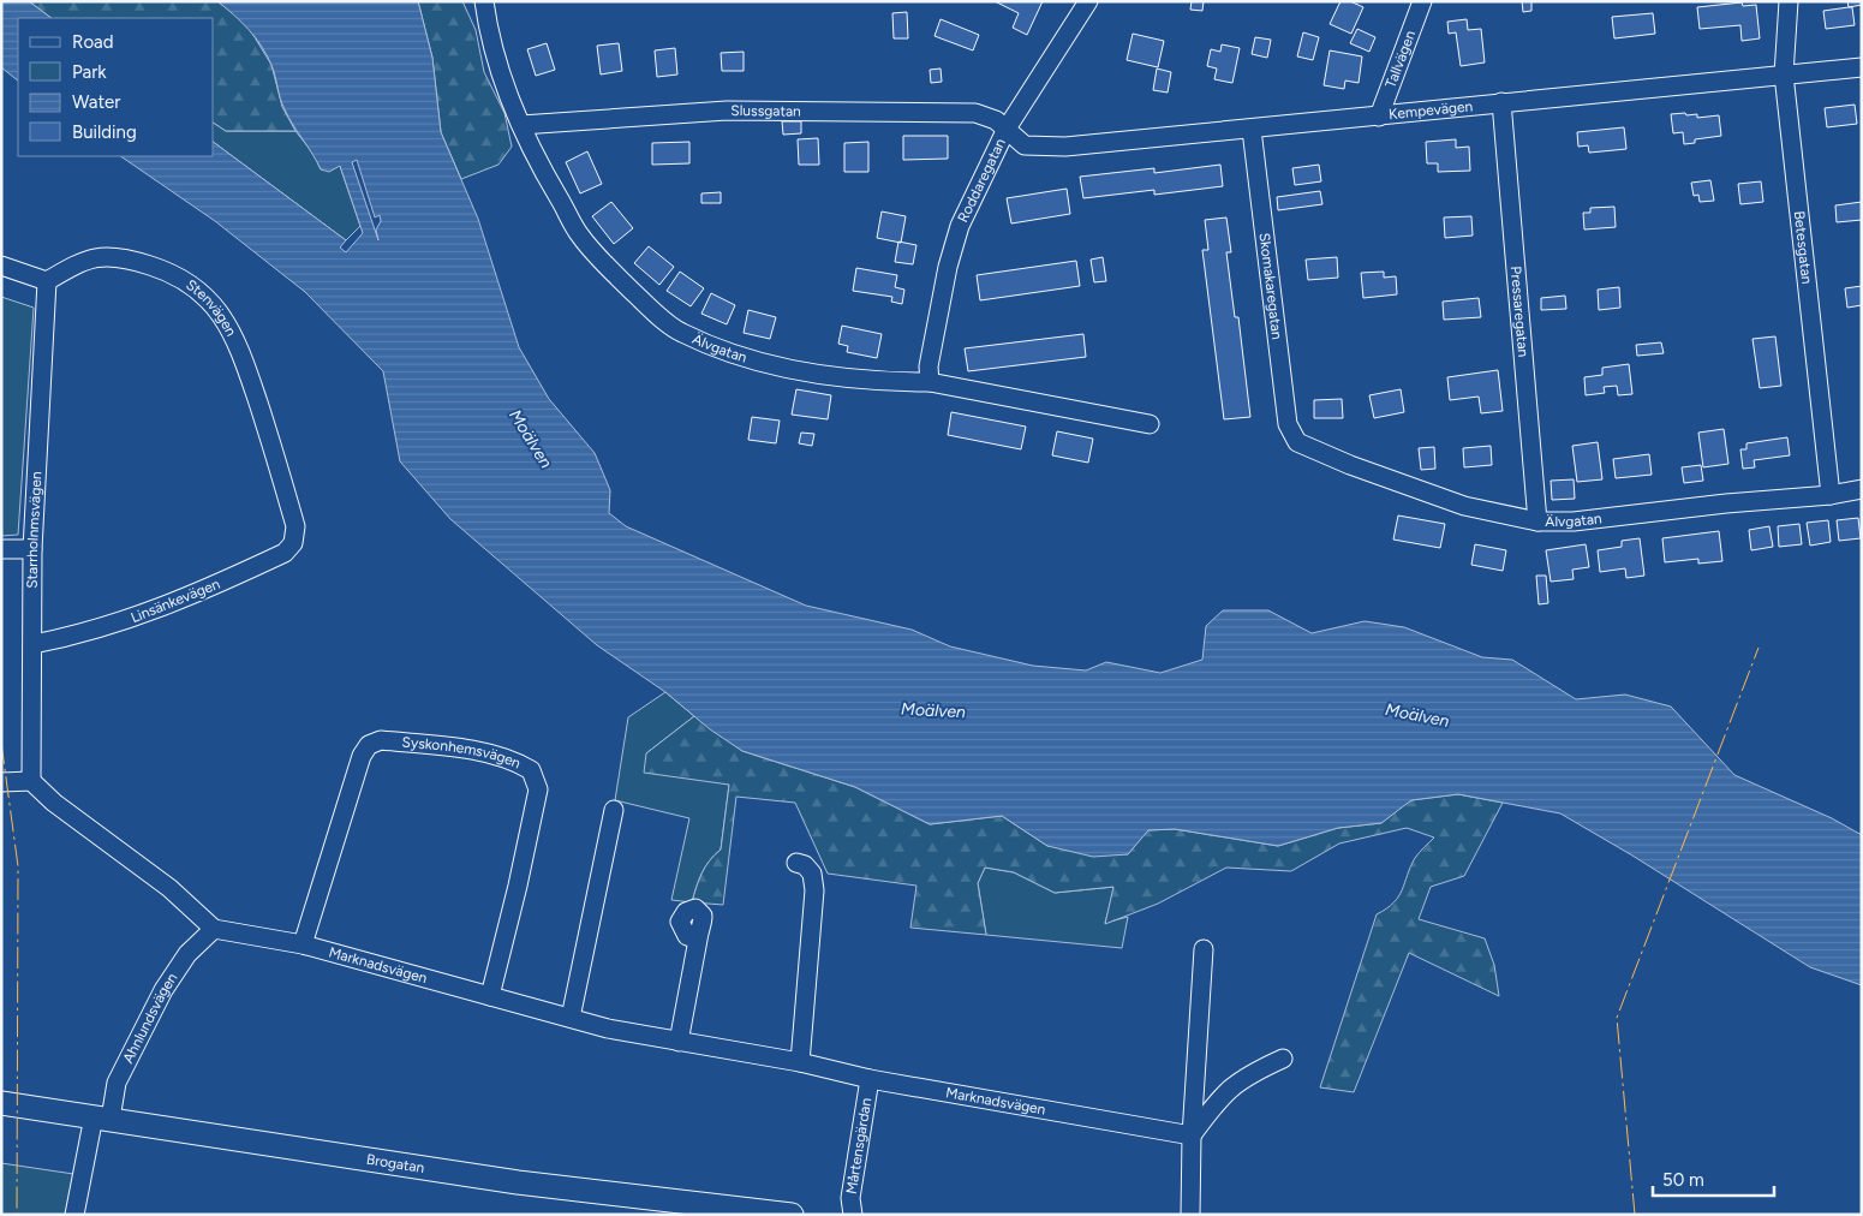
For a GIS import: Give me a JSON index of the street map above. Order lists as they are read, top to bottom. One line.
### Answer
{"streets":{"main road":["Brogatan"],"street":["Tallvägen","Slussgatan","Kempevägen","Roddaregatan","Betesgatan","Skomakaregatan","Stenvägen","Pressaregatan","Älvgatan","Starrholnmsvägen","Linsänkevägen","Syskonhemsvägen","Marknadsvägen","Ahnlundsvägen","Mårtensgärdan"]},"crossings":[["Tallvägen","Kempevägen"],["Slussgatan","Kempevägen"],["Slussgatan","Roddaregatan"],["Slussgatan","Älvgatan"],["Kempevägen","Roddaregatan"],["Kempevägen","Betesgatan"],["Kempevägen","Skomakaregatan"],["Kempevägen","Pressaregatan"],["Roddaregatan","Älvgatan"],["Betesgatan","Älvgatan"],["Skomakaregatan","Älvgatan"],["Stenvägen","Starrholnmsvägen"],["Stenvägen","Linsänkevägen"],["Pressaregatan","Älvgatan"],["Starrholnmsvägen","Linsänkevägen"],["Syskonhemsvägen","Marknadsvägen"],["Marknadsvägen","Ahnlundsvägen"],["Marknadsvägen","Mårtensgärdan"],["Ahnlundsvägen","Brogatan"]],"water":["Moälven"],"legend":["Road","Park","Water","Building"],"scale_bar":"50 m"}
